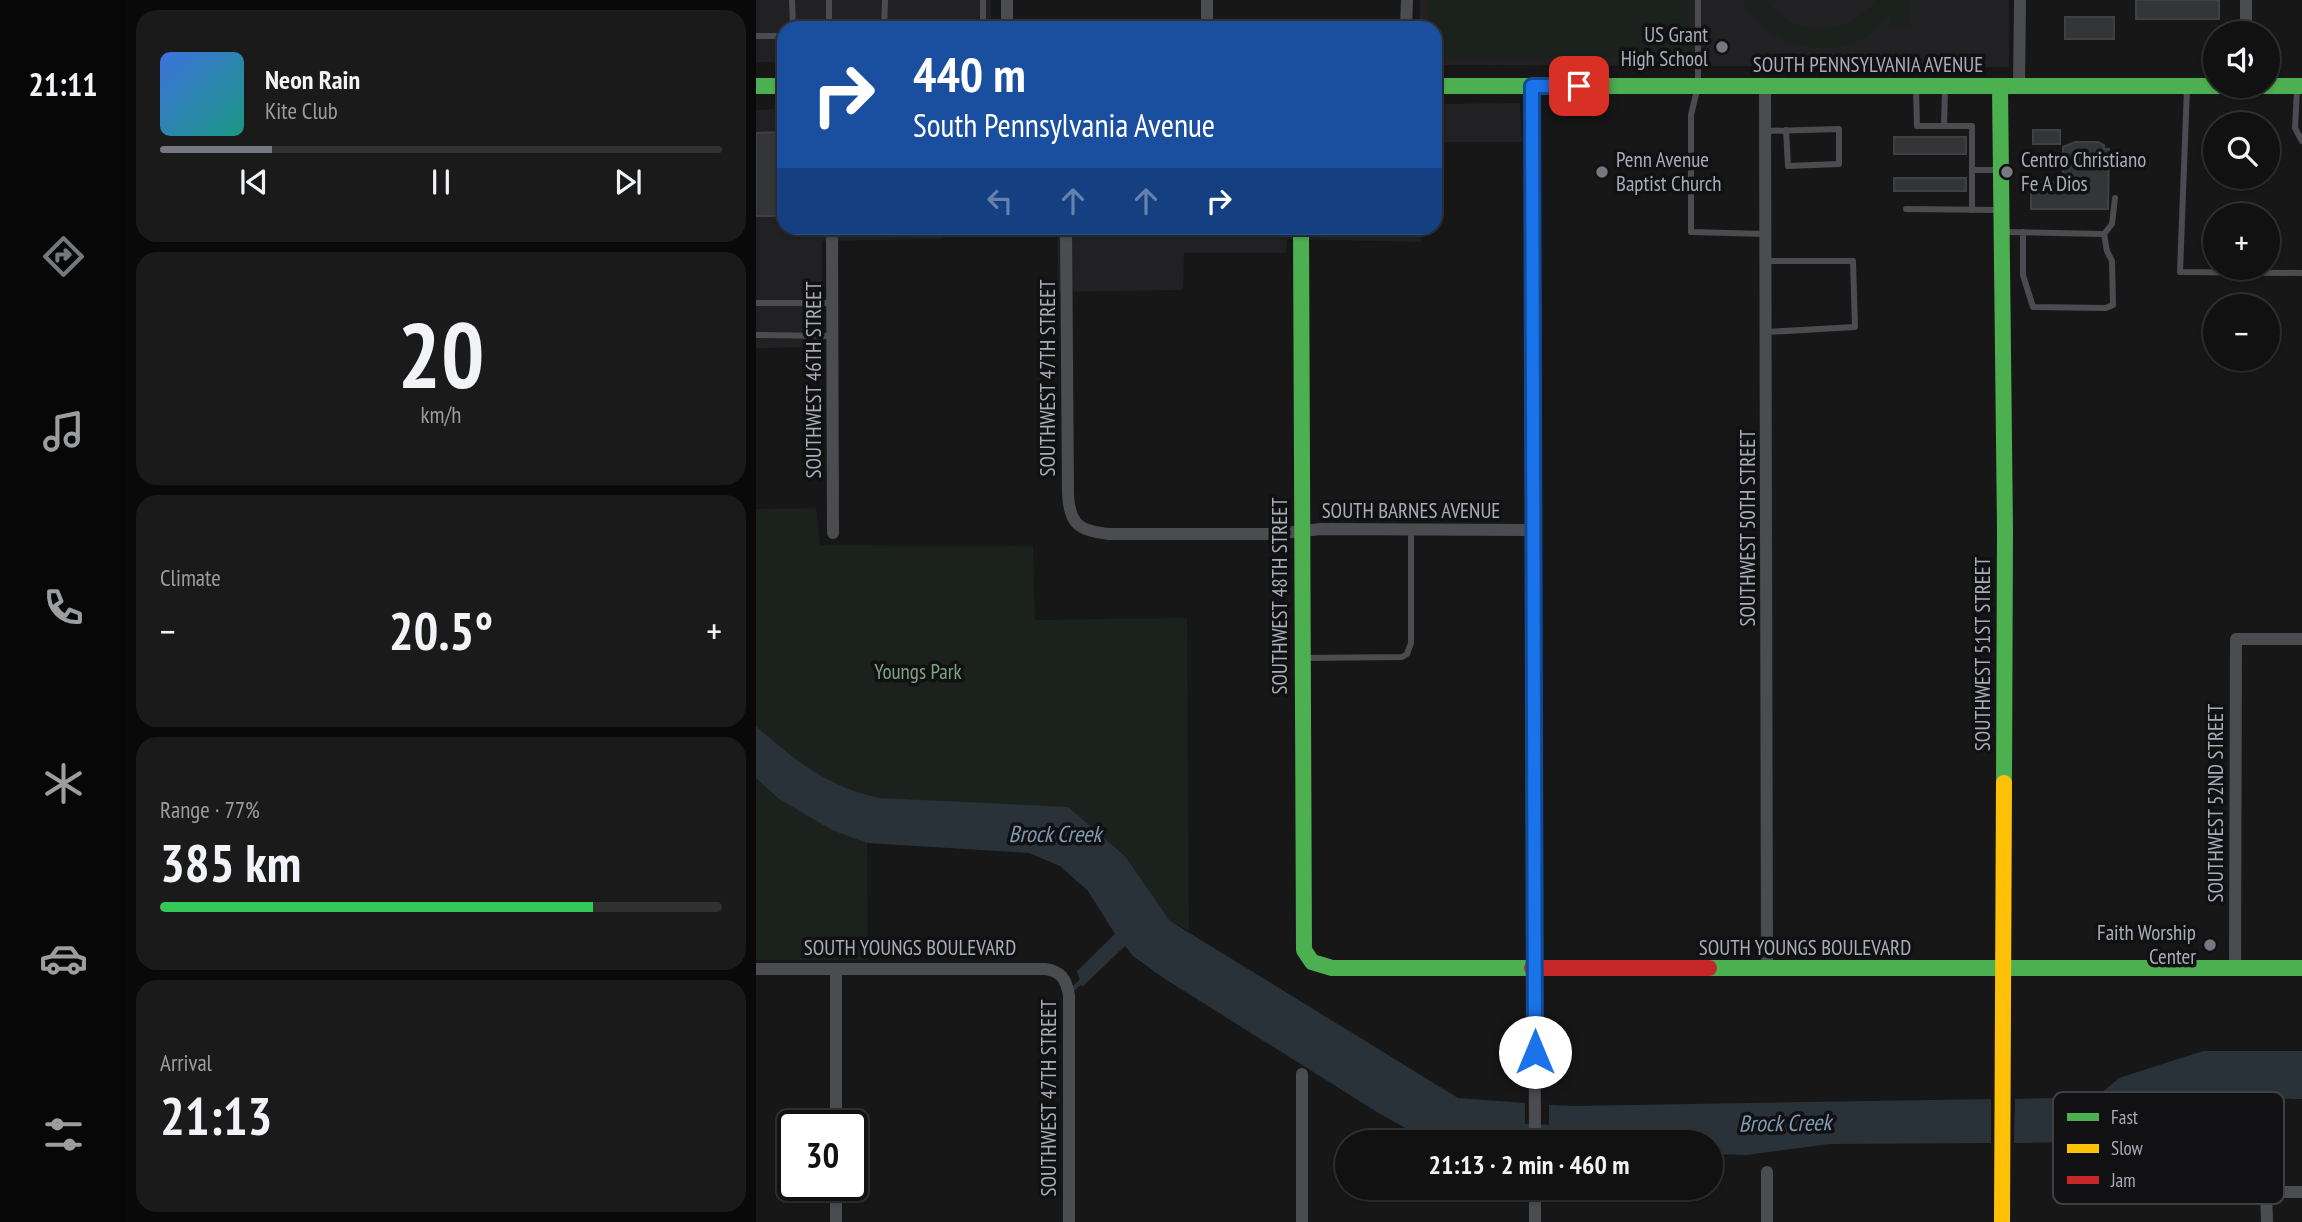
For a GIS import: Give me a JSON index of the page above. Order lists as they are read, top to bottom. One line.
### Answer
{"streets":{"street":["SOUTH PENNSYLVANIA AVENUE","SOUTHWEST 47TH STREET","SOUTHWEST 46TH STREET","SOUTH BARNES AVENUE","SOUTHWEST 50TH STREET","SOUTHWEST 48TH STREET","SOUTHWEST 51ST STREET","SOUTHWEST 52ND STREET","SOUTH YOUNGS BOULEVARD"]},"crossings":[["SOUTH PENNSYLVANIA AVENUE","SOUTHWEST 50TH STREET"],["SOUTH PENNSYLVANIA AVENUE","SOUTHWEST 51ST STREET"],["SOUTHWEST 47TH STREET","SOUTH BARNES AVENUE"],["SOUTHWEST 47TH STREET","SOUTH YOUNGS BOULEVARD"],["SOUTH BARNES AVENUE","SOUTHWEST 48TH STREET"],["SOUTHWEST 50TH STREET","SOUTH YOUNGS BOULEVARD"],["SOUTHWEST 48TH STREET","SOUTH YOUNGS BOULEVARD"],["SOUTHWEST 51ST STREET","SOUTH YOUNGS BOULEVARD"],["SOUTHWEST 52ND STREET","SOUTH YOUNGS BOULEVARD"]],"water":["Brock Creek"],"parks":["Youngs Park"],"places":["US Grant High School","Penn Avenue Baptist Church","Centro Christiano Fe A Dios","Faith Worship Center"],"legend":["Fast","Slow","Jam"],"page":{"tabs":"21:11","map_buttons":["+","−"],"turn":["440 m","South Pennsylvania Avenue"],"song":["Neon Rain","Kite Club"],"tile":[["20","km/h"],"Climate",["Range · 77%","385 km"],["Arrival","21:13"]],"heat":["−","20.5°","+"],"limit":"30","trip":"21:13 · 2 min · 460 m"}}
